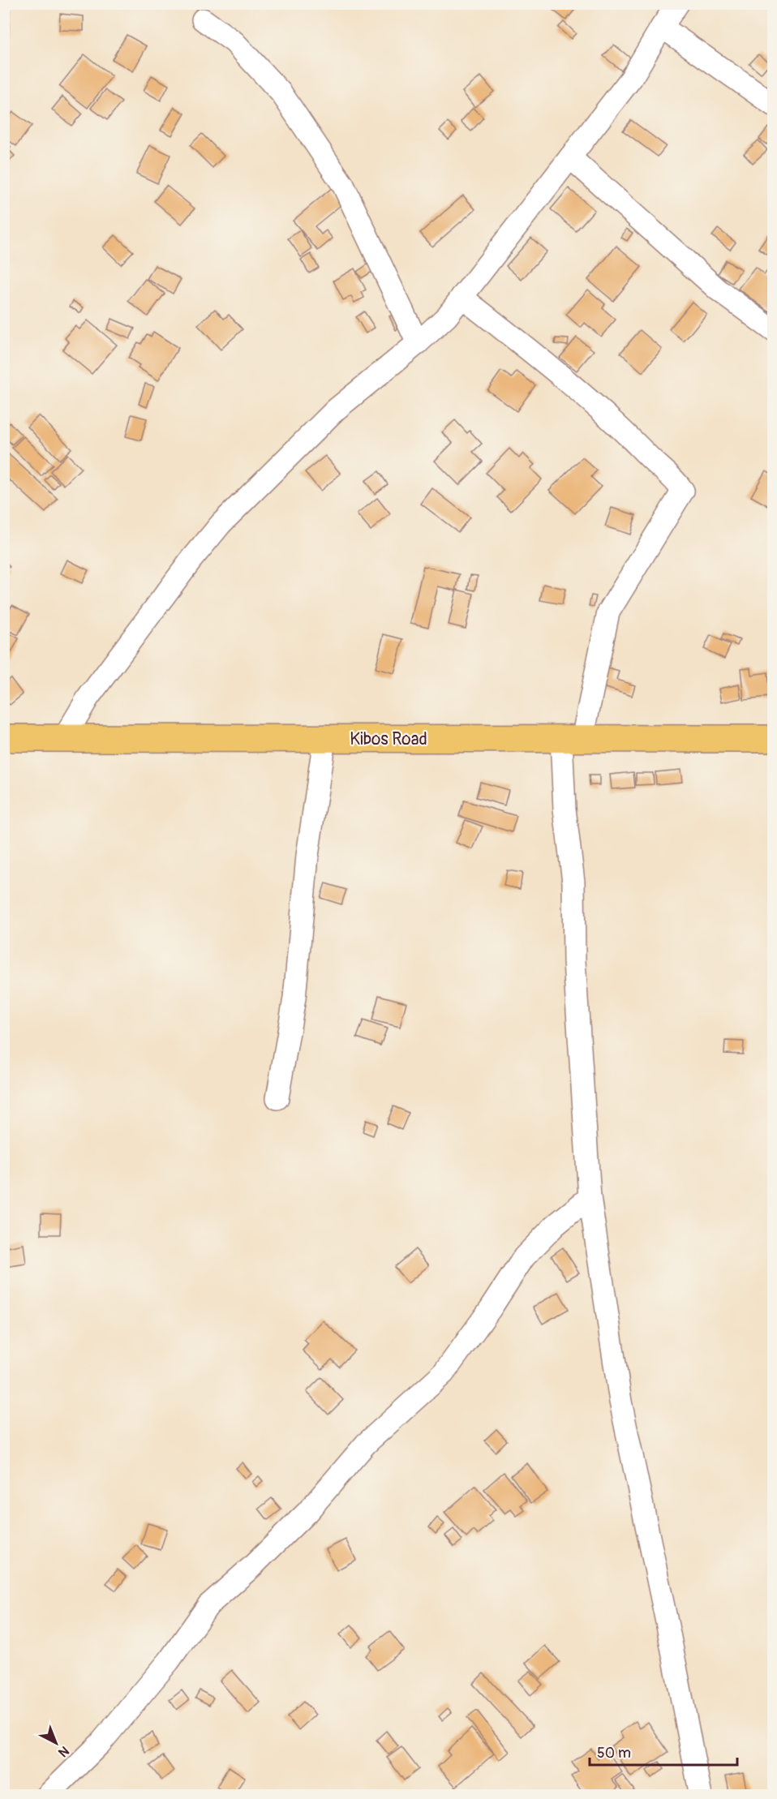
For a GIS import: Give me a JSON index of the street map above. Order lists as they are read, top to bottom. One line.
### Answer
{"streets":{"main road":["Kibos Road"]},"scale_bar":"50 m","north":"bottom right"}
